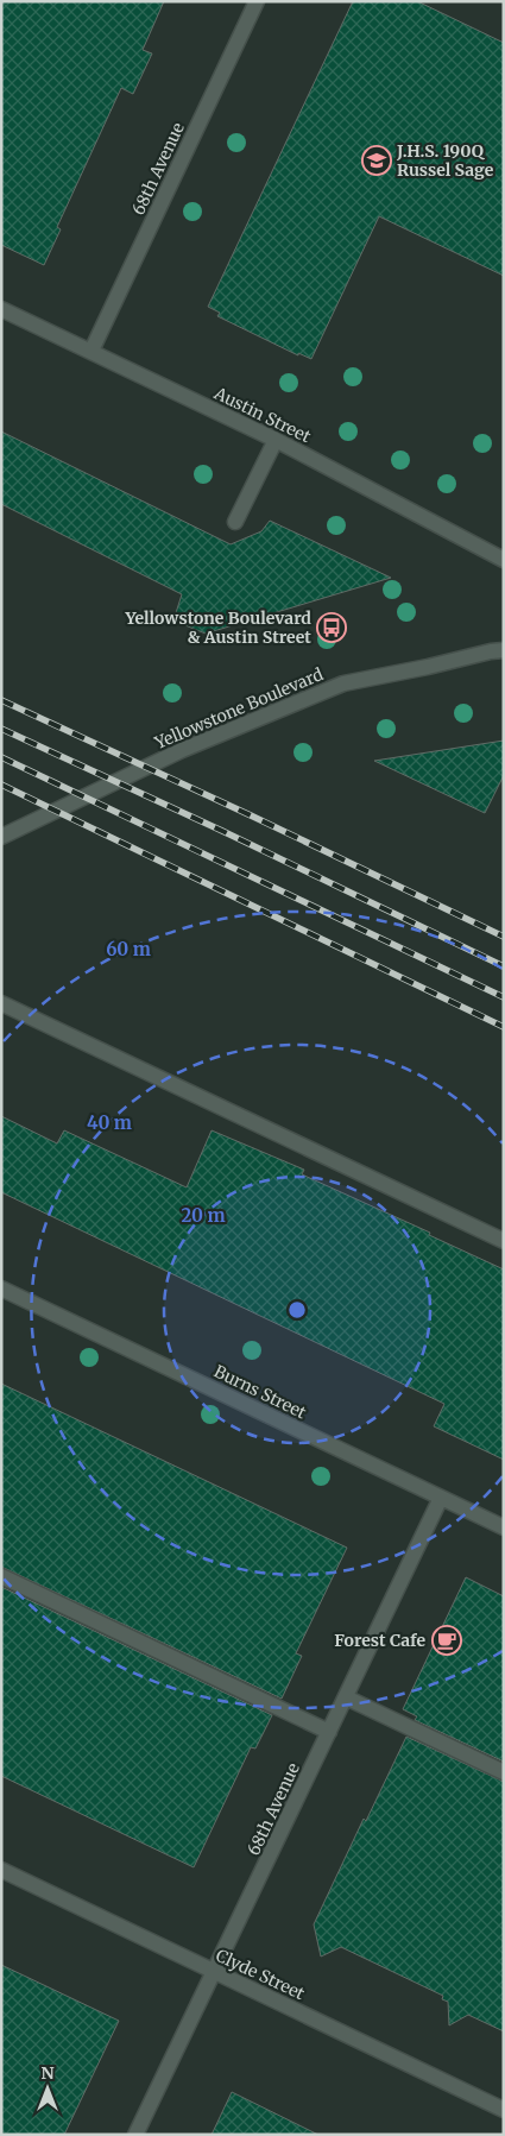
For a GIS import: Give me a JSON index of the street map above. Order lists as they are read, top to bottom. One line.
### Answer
{"streets":{"street":["68th Avenue","Austin Street","Yellowstone Boulevard","Burns Street","Clyde Street"]},"crossings":[["68th Avenue","Austin Street"],["68th Avenue","Burns Street"],["68th Avenue","Clyde Street"]],"places":{"school or university":["J.H.S. 190Q Russel Sage"],"bus stop":["Yellowstone Boulevard & Austin Street"],"cafe":["Forest Cafe"]},"north":"top","rings":["60 m","40 m","20 m"]}
